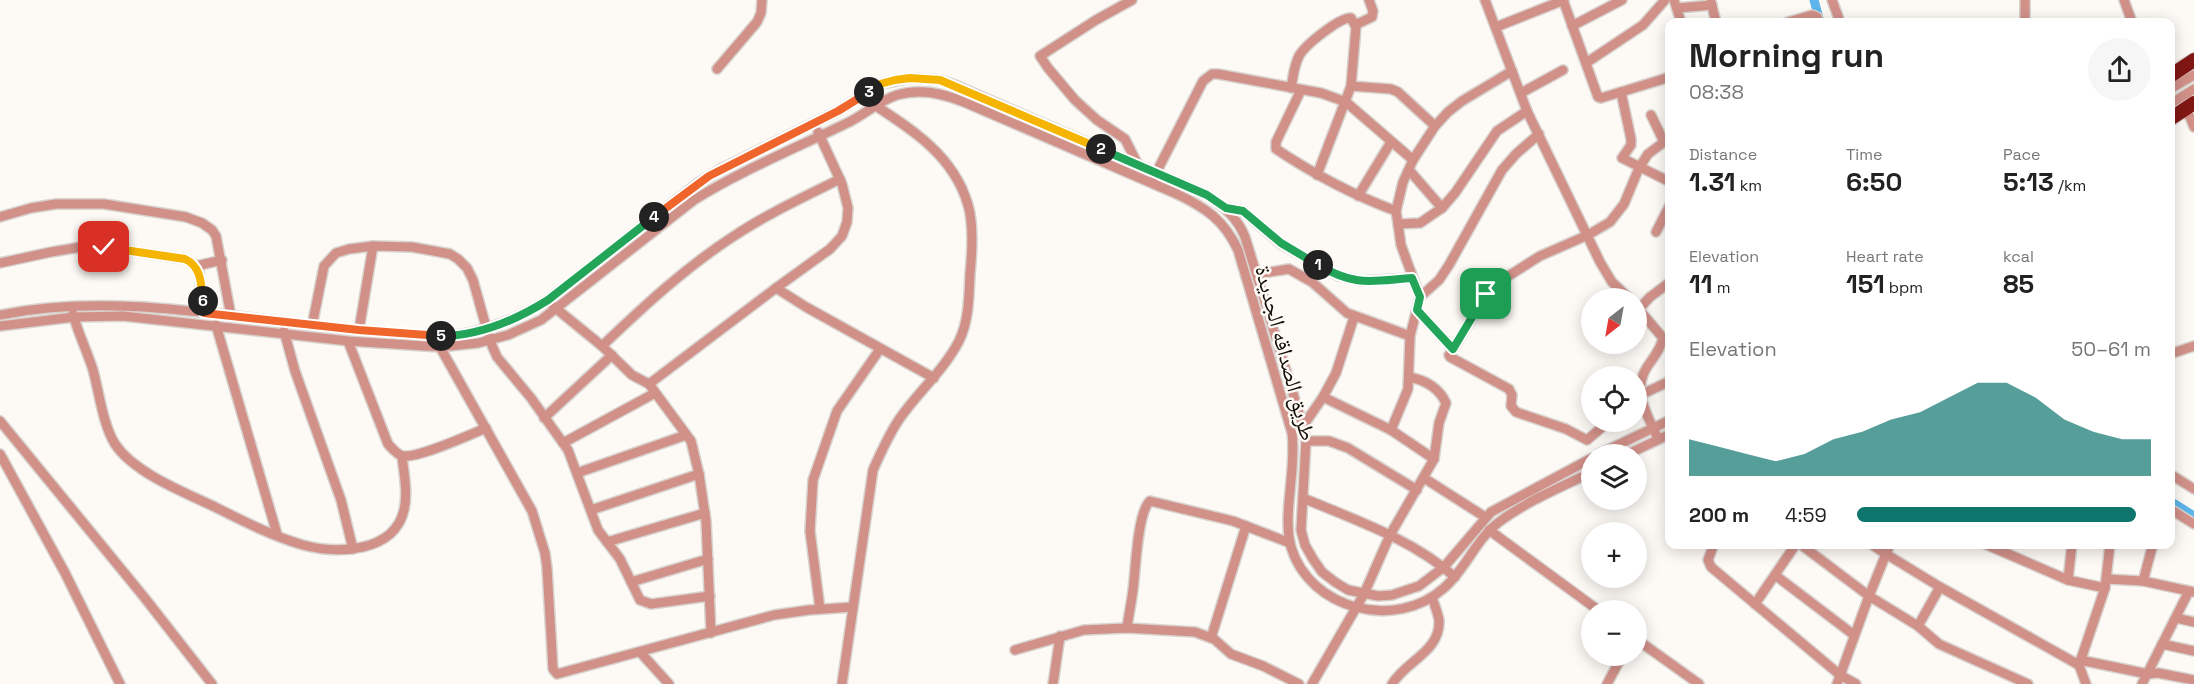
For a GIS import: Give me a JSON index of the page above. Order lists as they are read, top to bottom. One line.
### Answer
{"streets":{"street":["طريق الصداقه الجديدة"]},"north":"bottom left","page":{"heading":["Morning run","08:38"],"pins":["3","2","4","1","6","5"],"stats":[["Distance","1.31 km"],["Time","6:50"],["Pace","5:13 /km"],["Elevation","11 m"],["Heart rate","151 bpm"],["kcal","85"]],"map_buttons":["+","−"],"chart":["Elevation","50–61 m"],"list":[{"name":"200 m","note":"4:59"}]}}
